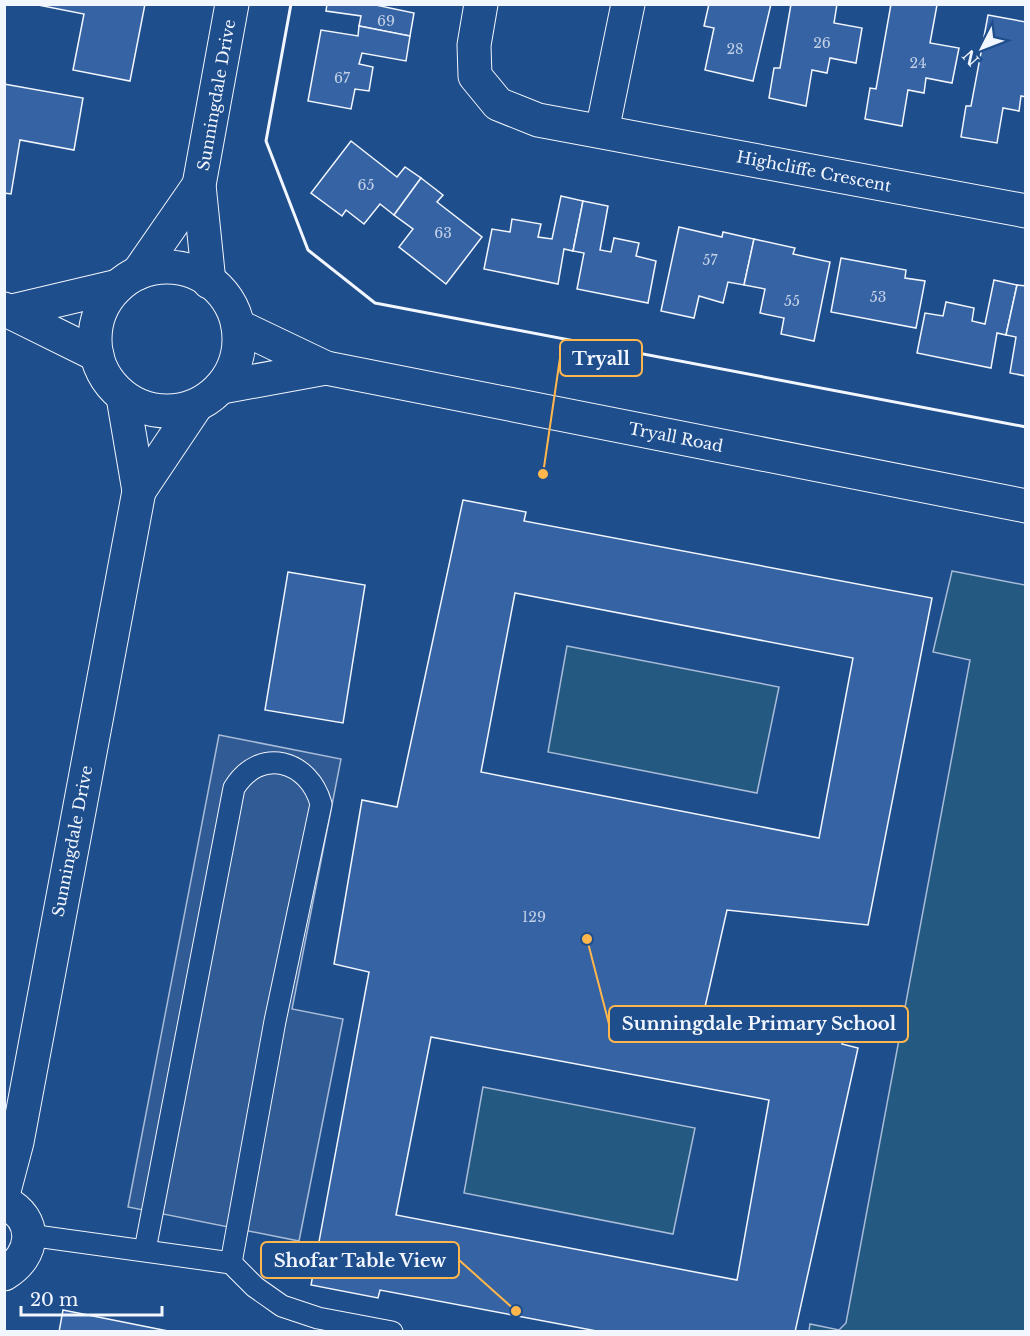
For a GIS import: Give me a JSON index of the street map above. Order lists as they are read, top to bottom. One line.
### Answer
{"streets":{"street":["Sunningdale Drive","Highcliffe Crescent","Tryall Road"]},"crossings":[["Sunningdale Drive","Tryall Road"]],"places":["Tryall","Sunningdale Primary School","Shofar Table View"],"house_numbers":["69","26","28","24","67","65","63","57","53","55","129"],"scale_bar":"20 m","north":"bottom left"}
